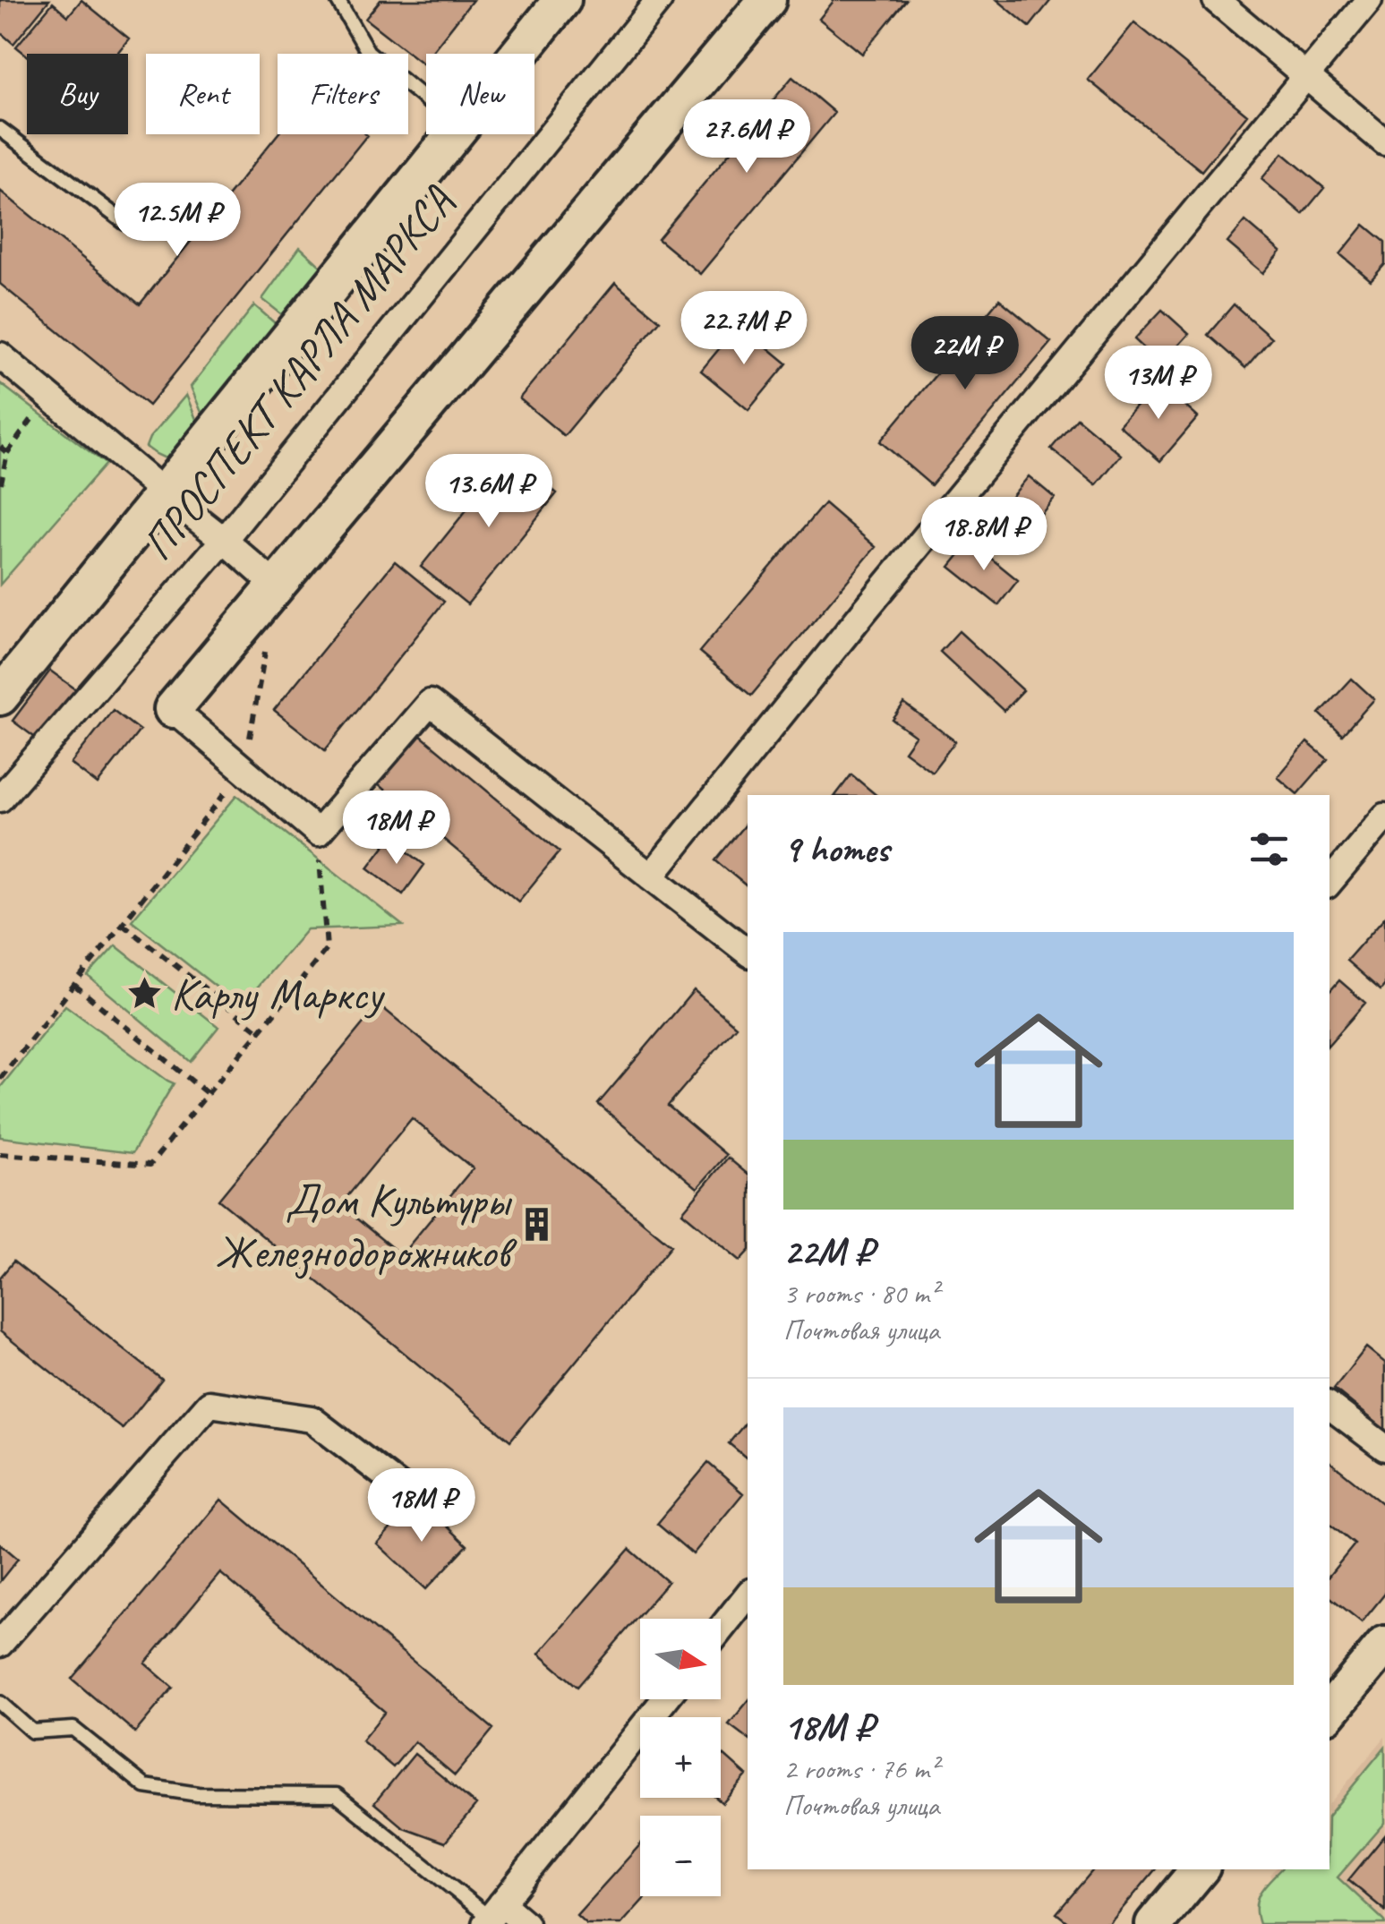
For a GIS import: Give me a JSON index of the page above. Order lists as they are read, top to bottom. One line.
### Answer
{"streets":{"street":["ПРОСПЕКТ КАРЛА МАРКСА"]},"places":{"place":["Карлу Марксу"],"building":["Дом Культуры Железнодорожников"]},"north":"right","page":{"chip":["Buy","Rent","Filters","New"],"price":["27.6M ₽","12.5M ₽","22.7M ₽","22M ₽","13M ₽","13.6M ₽","18.8M ₽","18M ₽","18M ₽"],"heading":"9 homes","list":[{"name":"22M ₽","note":"3 rooms · 80 m² · Почтовая улица"},{"name":"18M ₽","note":"2 rooms · 76 m² · Почтовая улица"}],"map_buttons":["+","−"]}}
